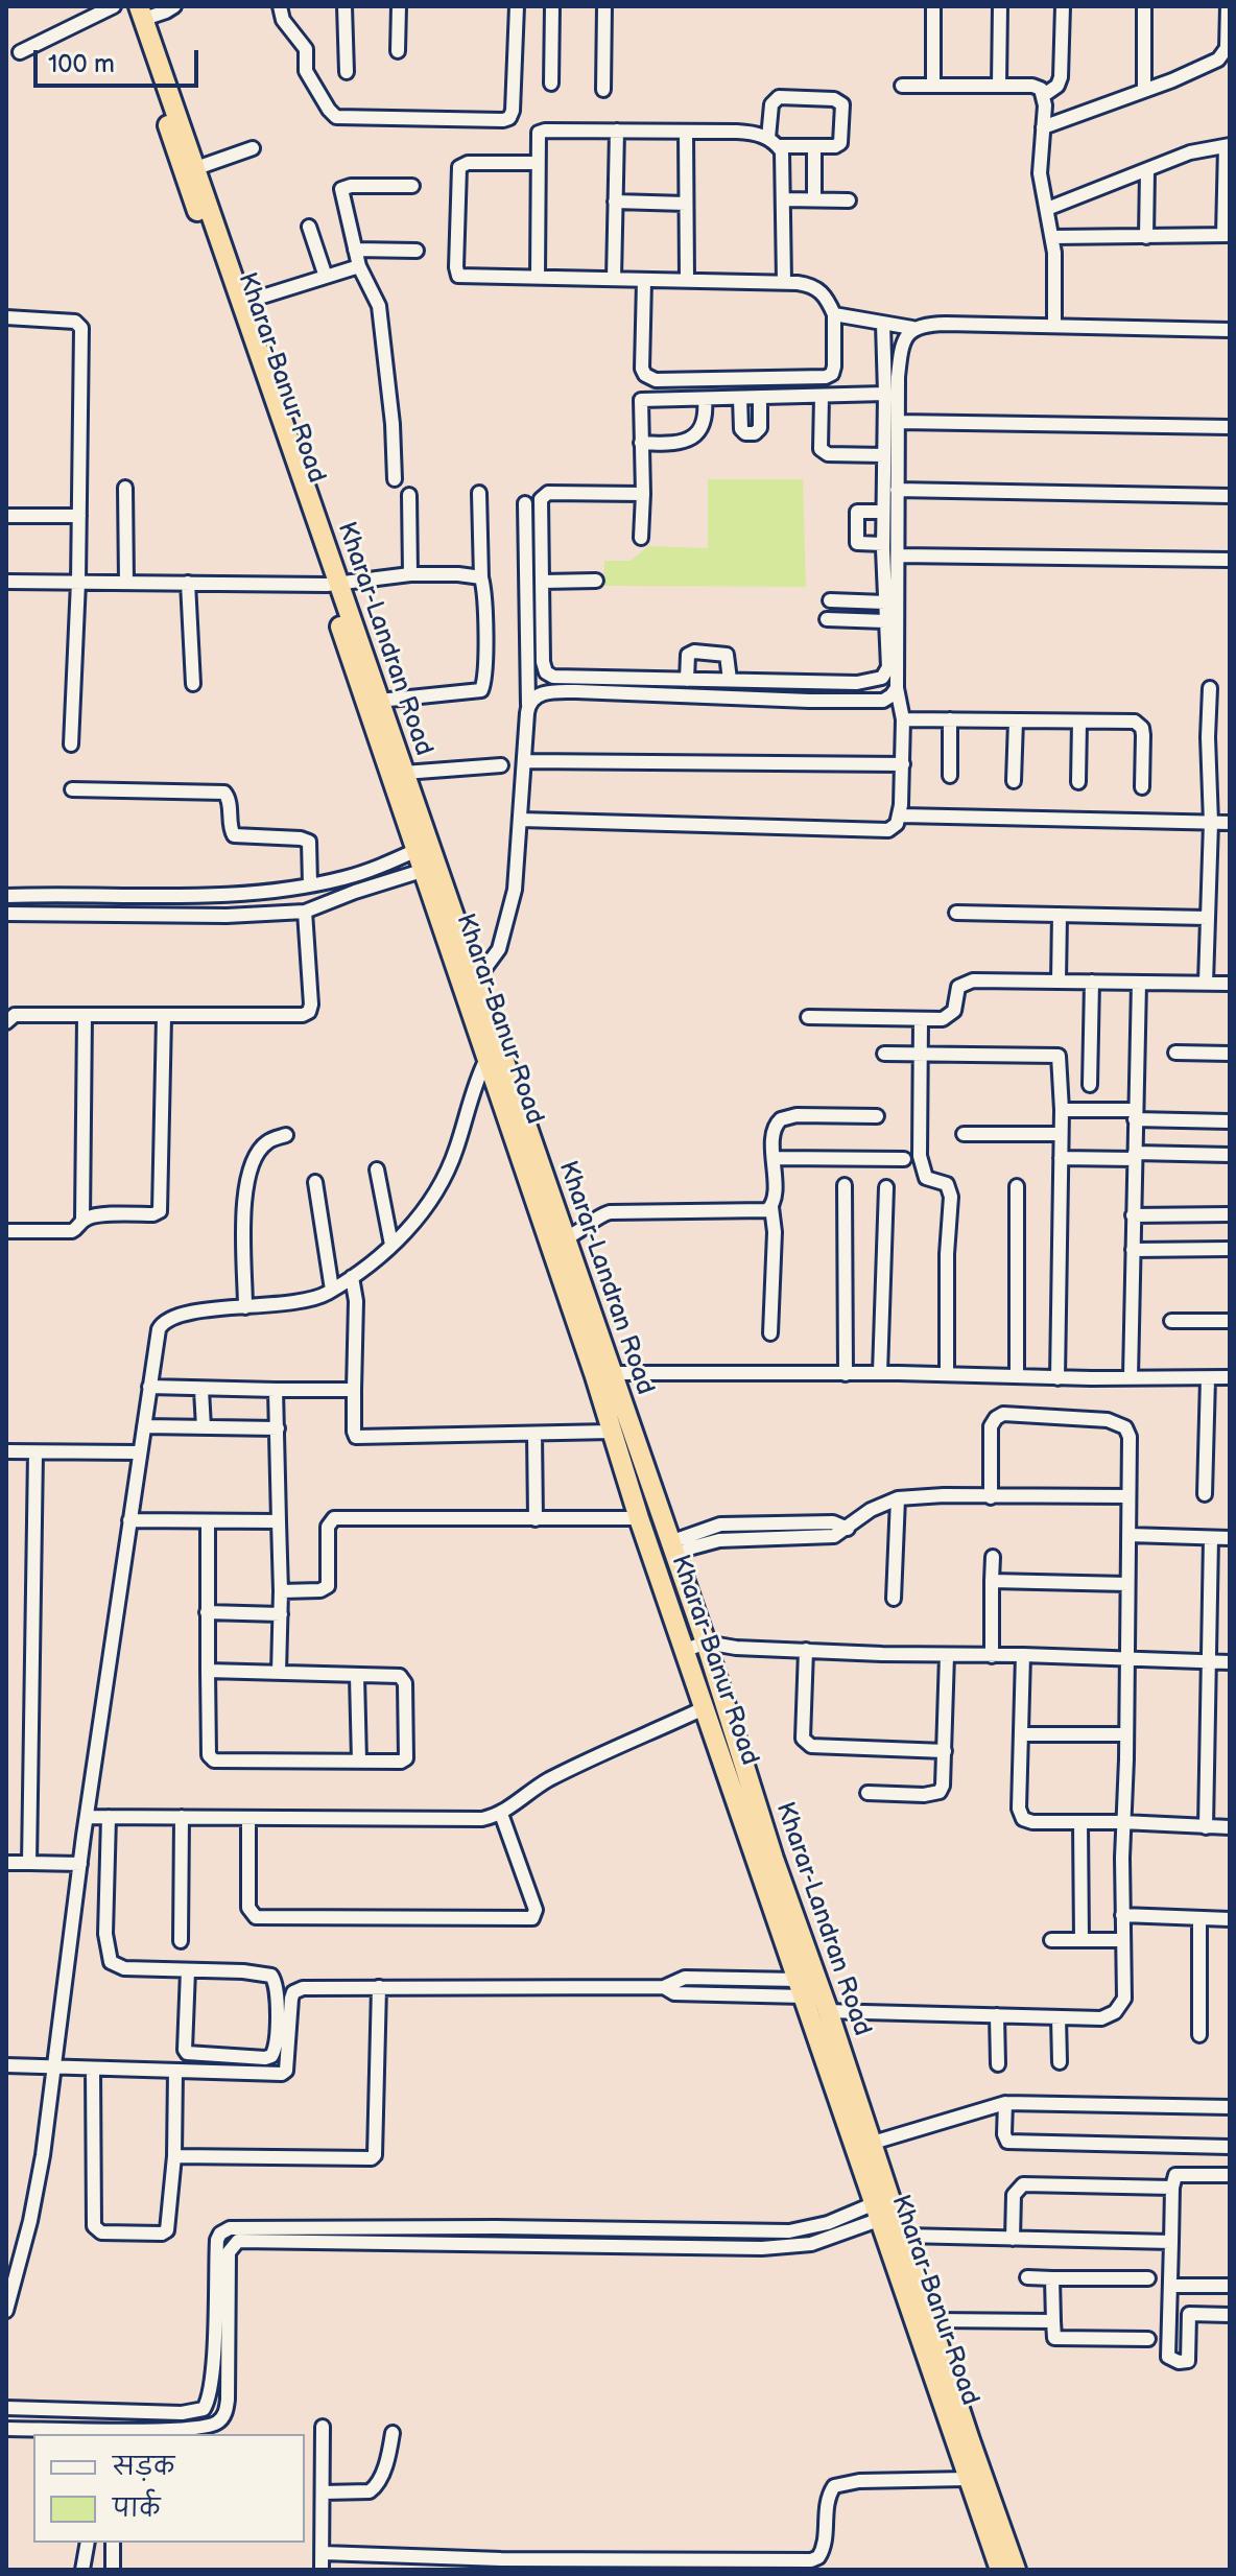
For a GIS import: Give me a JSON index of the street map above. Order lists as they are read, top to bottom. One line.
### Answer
{"streets":{"highway":["Kharar-Banur Road","Kharar-Landran Road"]},"crossings":[["Kharar-Banur Road","Kharar-Landran Road"]],"legend":["सड़क","पार्क"],"scale_bar":"100 m"}
